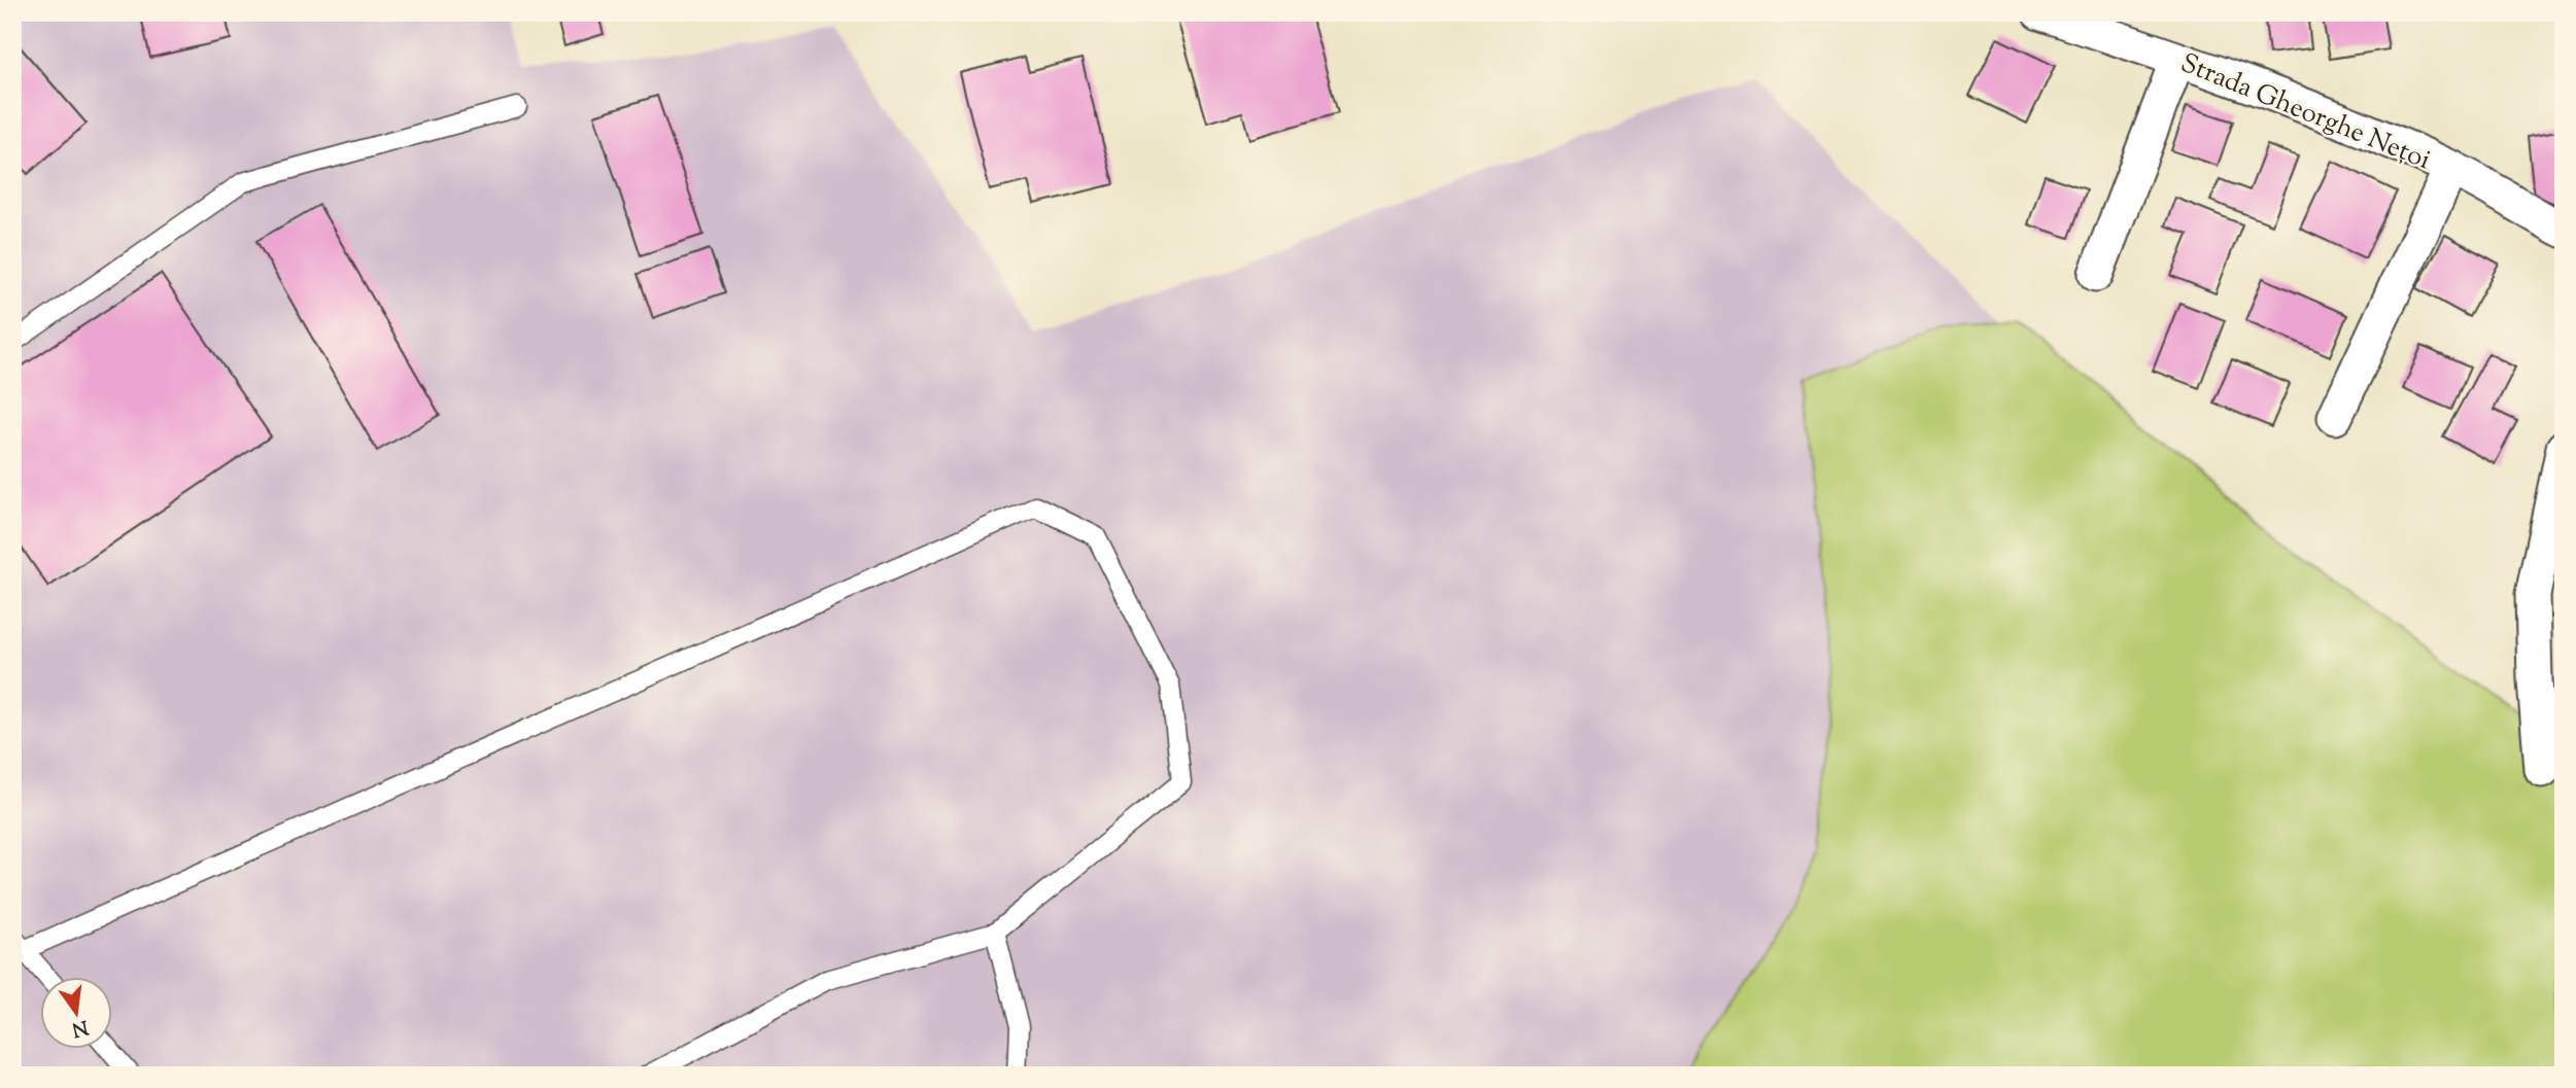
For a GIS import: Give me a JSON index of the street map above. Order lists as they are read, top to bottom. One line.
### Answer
{"streets":{"street":["Strada Gheorghe Nețoi"]},"north":"bottom"}
